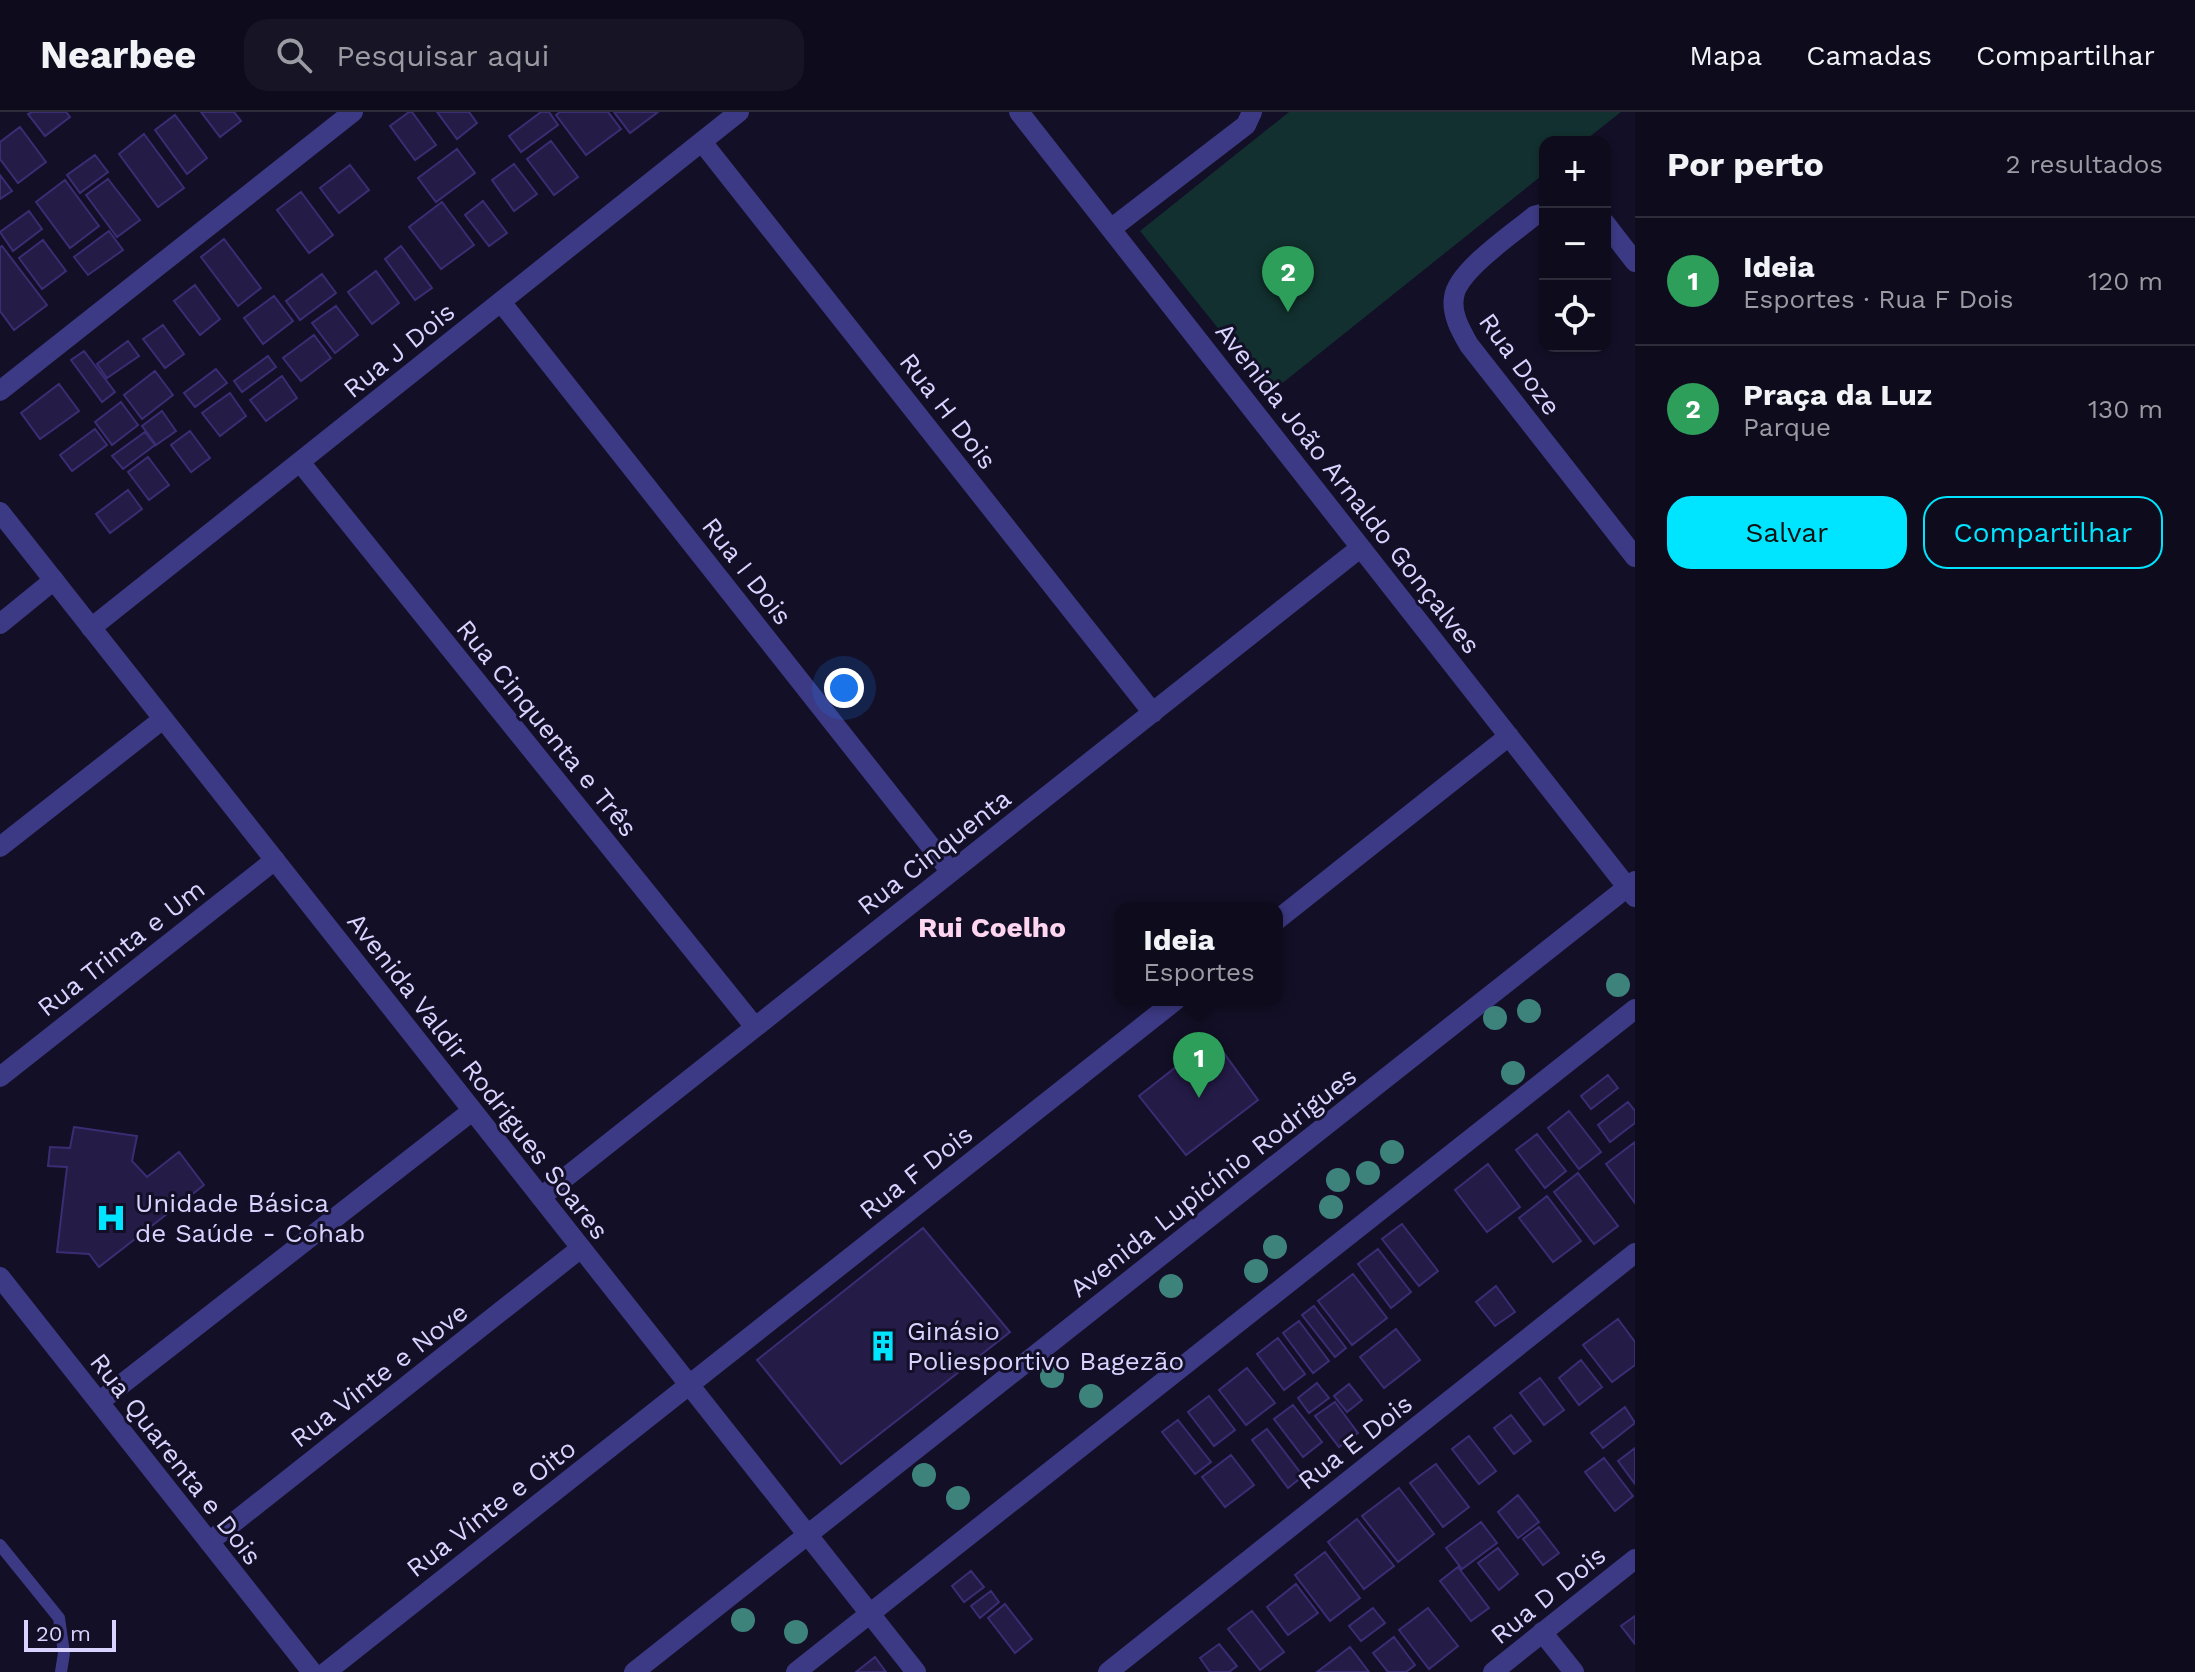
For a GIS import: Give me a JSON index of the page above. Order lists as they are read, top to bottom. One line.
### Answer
{"streets":{"street":["Rua J Dois","Rua Doze","Rua H Dois","Avenida João Arnaldo Gonçalves","Rua I Dois","Rua Cinquenta e Três","Rua Cinquenta","Rua Trinta e Um","Avenida Valdir Rodrigues Soares","Rua F Dois","Avenida Lupicínio Rodrigues","Rua Vinte e Nove","Rua E Dois","Rua Quarenta e Dois","Rua Vinte e Oito","Rua D Dois"]},"crossings":[["Rua J Dois","Rua H Dois"],["Rua J Dois","Rua I Dois"],["Rua J Dois","Rua Cinquenta e Três"],["Rua J Dois","Avenida Valdir Rodrigues Soares"],["Rua H Dois","Rua Cinquenta"],["Avenida João Arnaldo Gonçalves","Rua Cinquenta"],["Avenida João Arnaldo Gonçalves","Avenida Lupicínio Rodrigues"],["Rua I Dois","Rua Cinquenta"],["Rua Cinquenta e Três","Rua Cinquenta"],["Rua Cinquenta","Avenida Valdir Rodrigues Soares"],["Rua Trinta e Um","Avenida Valdir Rodrigues Soares"],["Avenida Valdir Rodrigues Soares","Rua F Dois"],["Avenida Valdir Rodrigues Soares","Avenida Lupicínio Rodrigues"],["Avenida Valdir Rodrigues Soares","Rua Vinte e Nove"],["Avenida Valdir Rodrigues Soares","Rua Vinte e Oito"],["Rua F Dois","Rua Vinte e Oito"],["Rua Vinte e Nove","Rua Quarenta e Dois"]],"districts":["Rui Coelho"],"places":{"hospital":["Unidade Básica de Saúde - Cohab"],"building":["Ginásio Poliesportivo Bagezão"]},"scale_bar":"20 m","page":{"header":"Nearbee","search":"Pesquisar aqui","nav":["Mapa","Camadas","Compartilhar"],"heading":["Por perto","2 resultados"],"map_buttons":["+","−"],"list":[{"mark":"1","name":"Ideia","note":"Esportes · Rua F Dois","value":"120 m"},{"mark":"2","name":"Praça da Luz","note":"Parque","value":"130 m"}],"pins":["2","1"],"buttons":["Salvar","Compartilhar"],"popup":["Ideia","Esportes"],"scale":"20 m"}}
